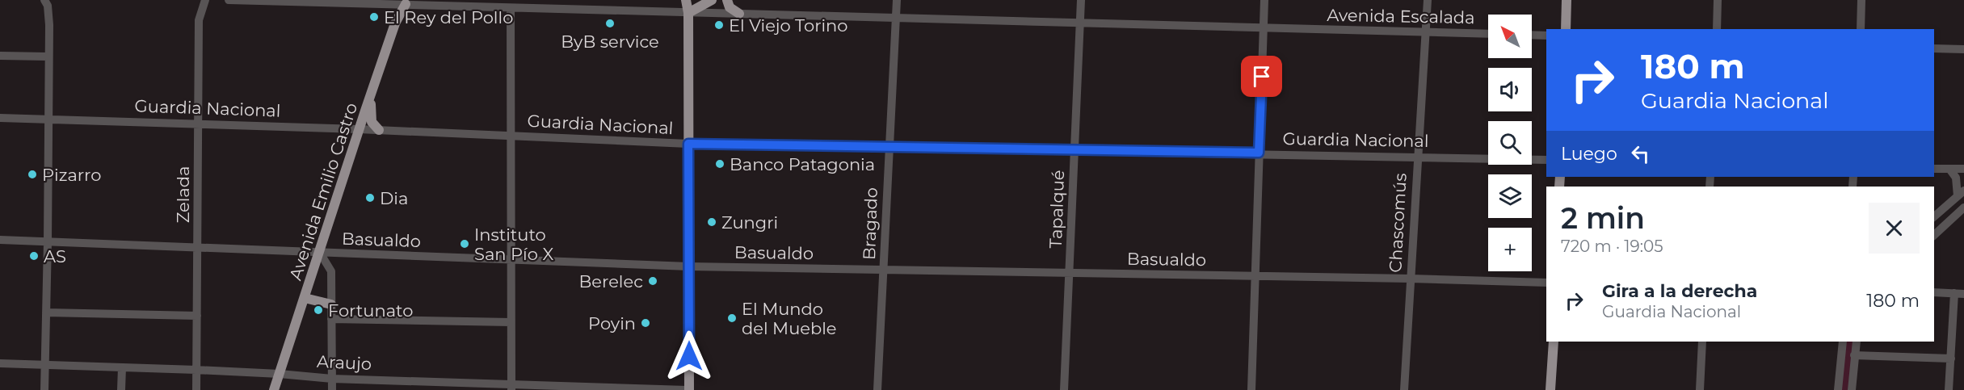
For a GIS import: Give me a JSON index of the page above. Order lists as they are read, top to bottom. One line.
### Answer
{"streets":{"main road":["Avenida Emilio Castro"],"street":["Avenida Escalada","Guardia Nacional","Zelada","Tapalqué","Chascomús","Bragado","Basualdo","Araujo"]},"crossings":[["Avenida Escalada","Avenida Emilio Castro"],["Avenida Escalada","Tapalqué"],["Avenida Escalada","Chascomús"],["Avenida Escalada","Bragado"],["Guardia Nacional","Avenida Emilio Castro"],["Guardia Nacional","Zelada"],["Guardia Nacional","Tapalqué"],["Guardia Nacional","Chascomús"],["Guardia Nacional","Bragado"],["Avenida Emilio Castro","Basualdo"],["Avenida Emilio Castro","Araujo"],["Zelada","Basualdo"],["Zelada","Araujo"],["Tapalqué","Basualdo"],["Chascomús","Basualdo"],["Bragado","Basualdo"]],"places":["El Rey del Pollo","ByB service","El Viejo Torino","Banco Patagonia","Pizarro","Dia","Zungri","Instituto San Pío X","AS","Berelec","Fortunato","El Mundo del Mueble","Poyin"],"north":"top left","page":{"map_buttons":"+","turn":["180 m","Guardia Nacional"],"then":"Luego","heading":["2 min","720 m · 19:05"],"list":[{"name":"Gira a la derecha","note":"Guardia Nacional","value":"180 m"}]}}
